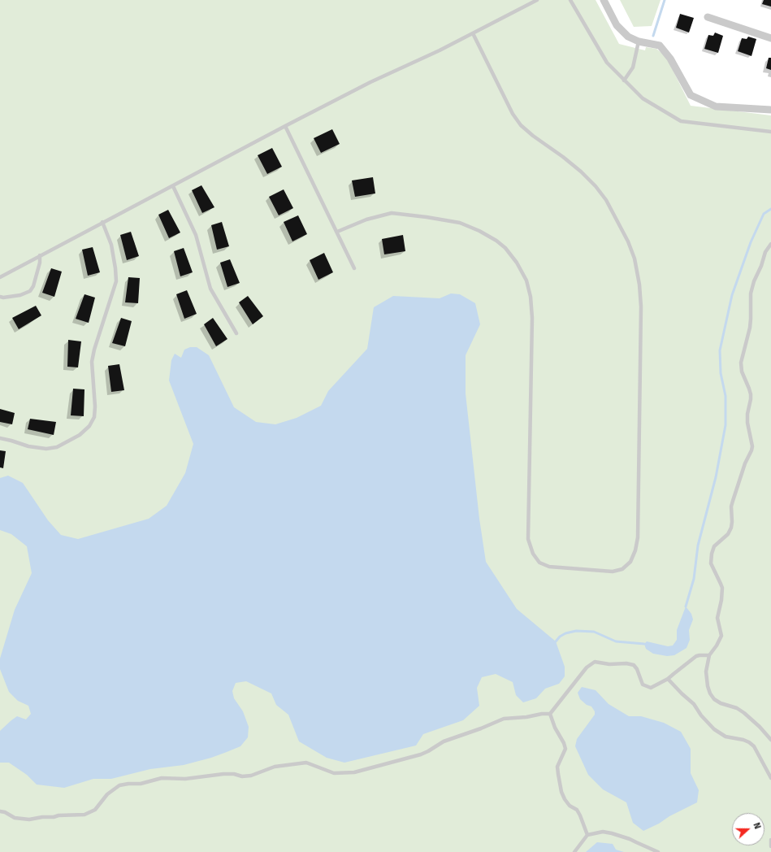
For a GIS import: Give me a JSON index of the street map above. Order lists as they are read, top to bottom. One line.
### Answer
{"north":"right"}
